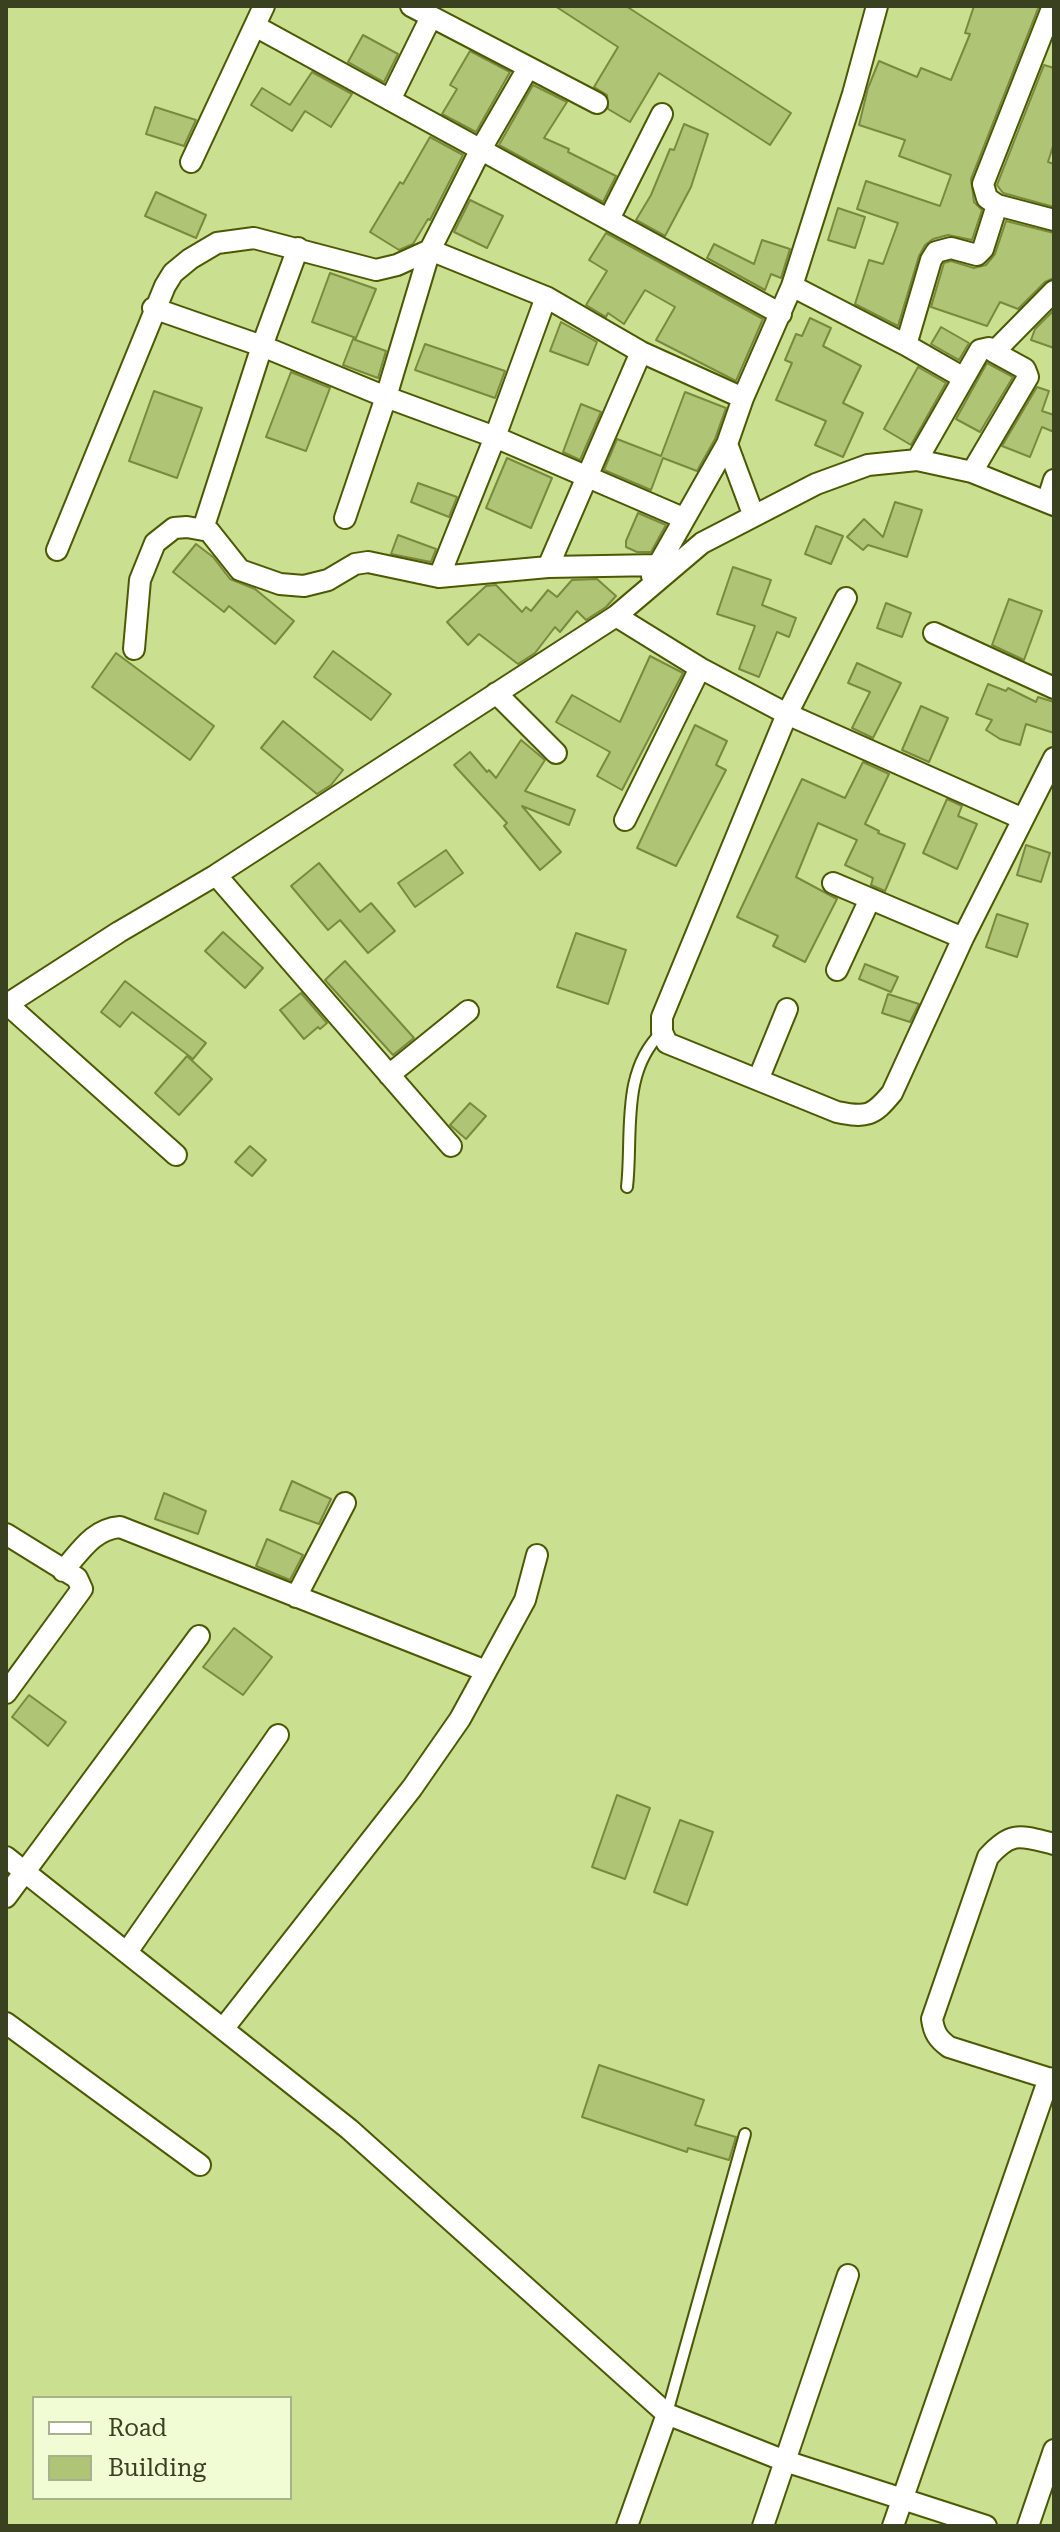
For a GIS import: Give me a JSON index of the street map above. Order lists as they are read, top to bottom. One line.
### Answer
{"legend":["Road","Building"]}
